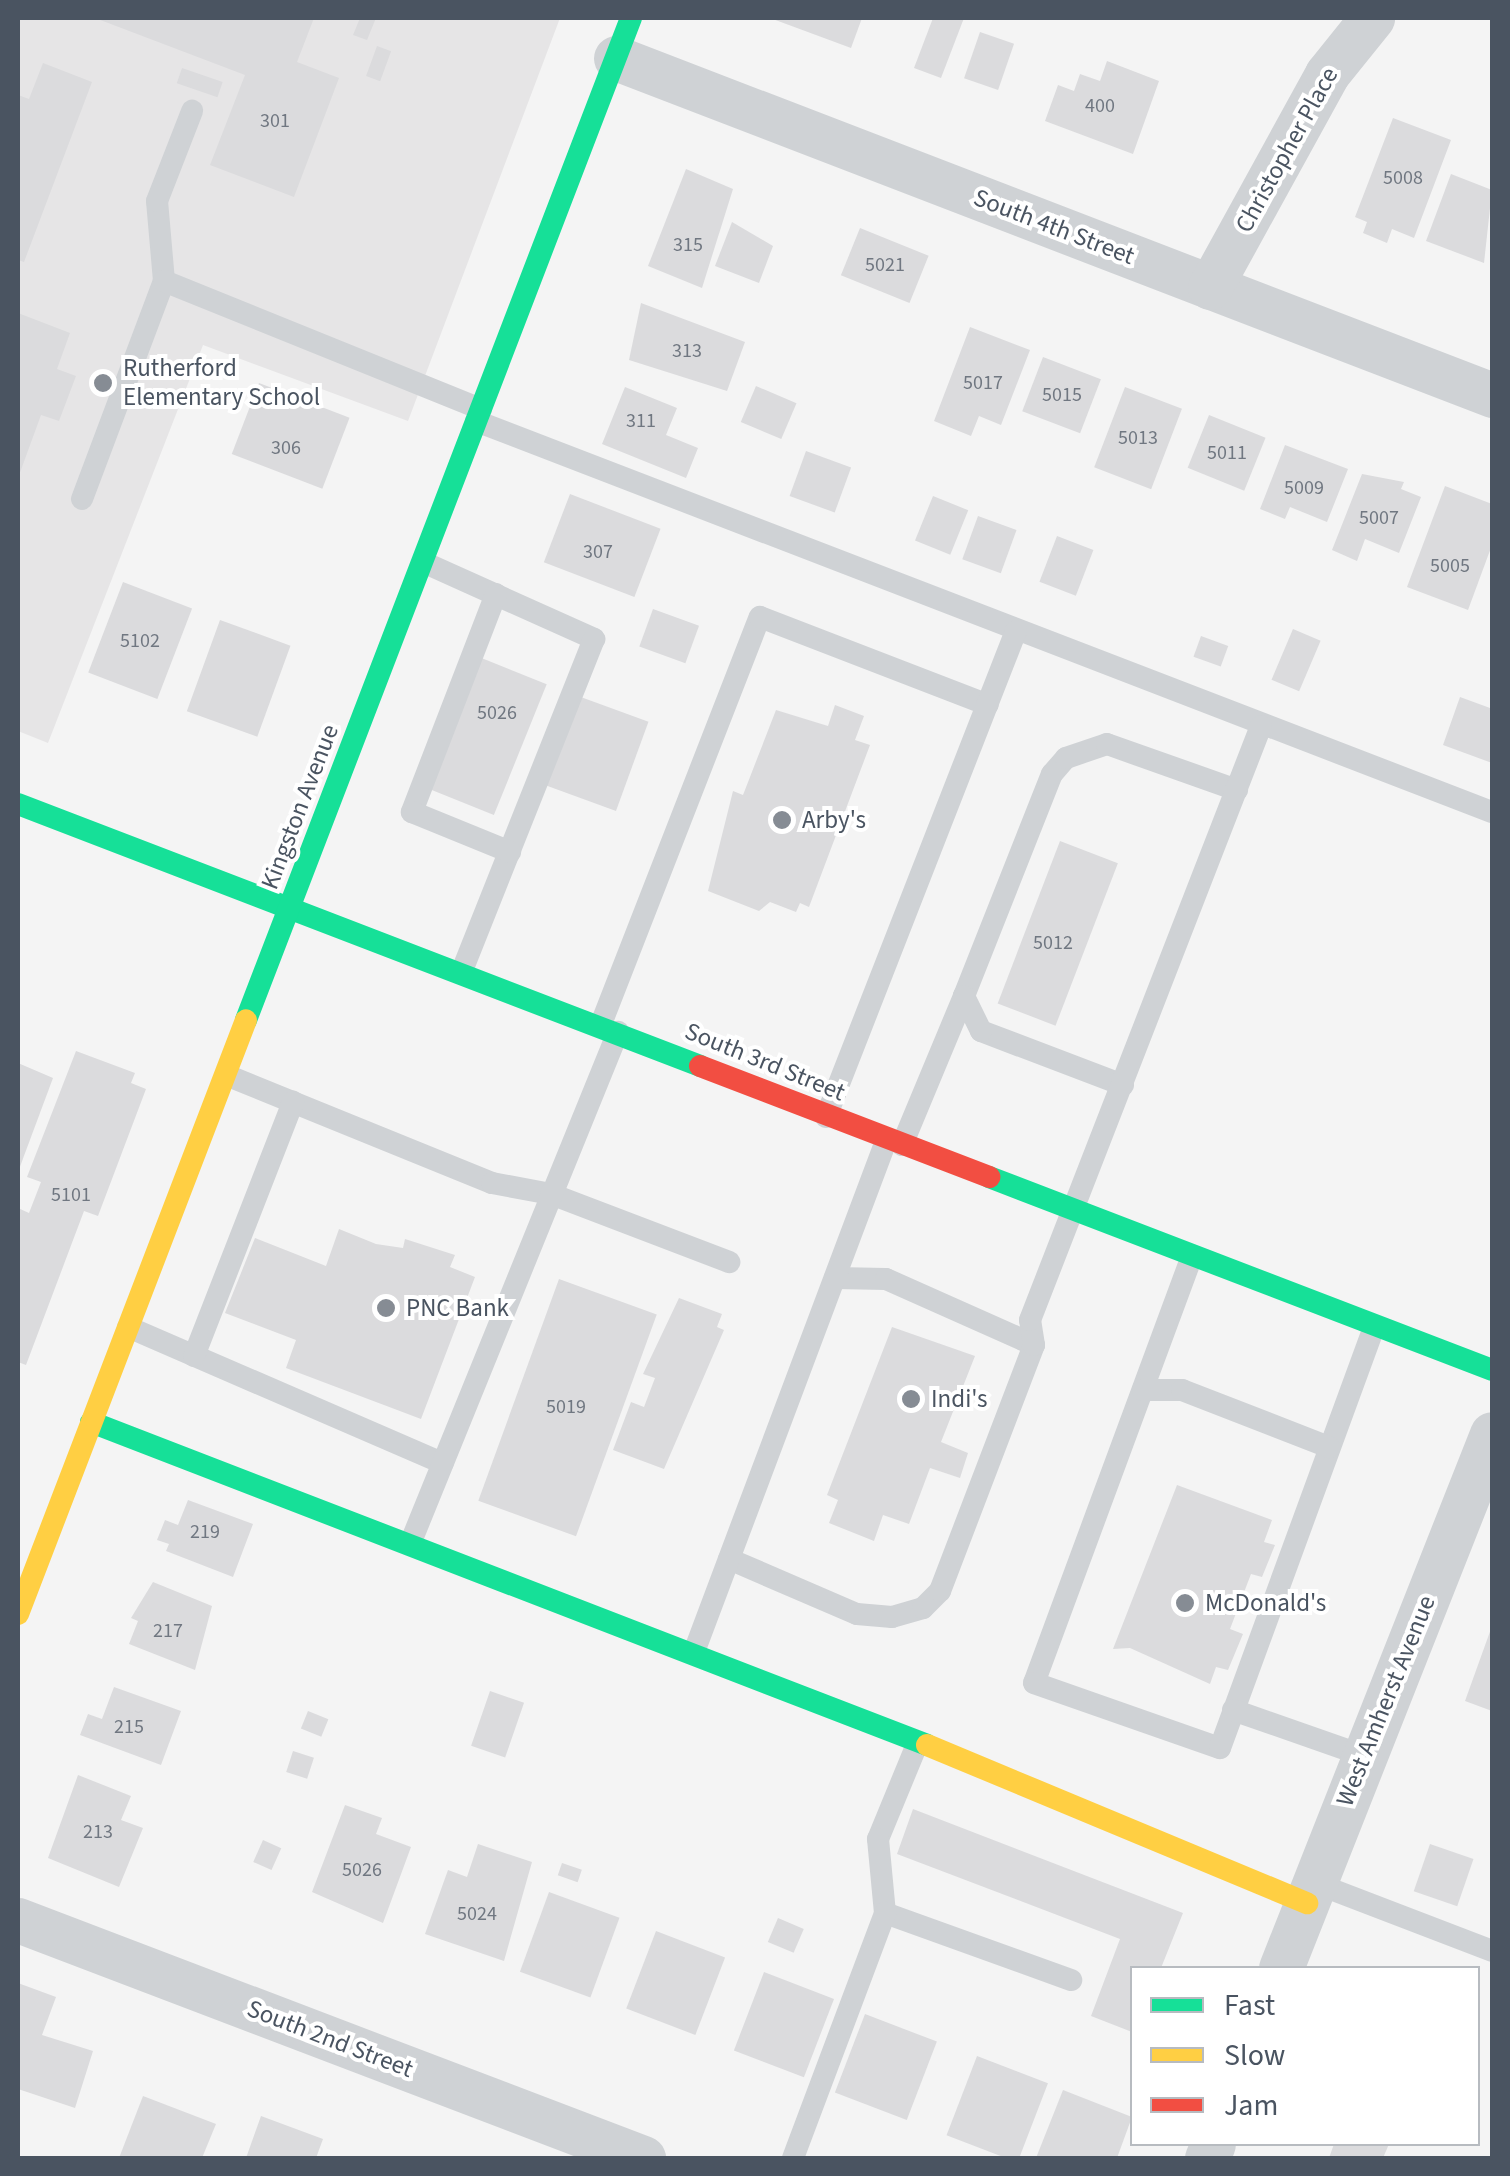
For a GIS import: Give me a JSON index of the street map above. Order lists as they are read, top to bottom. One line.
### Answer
{"streets":{"street":["Christopher Place","South 4th Street","Kingston Avenue","South 3rd Street","West Amherst Avenue","South 2nd Street"]},"crossings":[["Christopher Place","South 4th Street"],["South 4th Street","Kingston Avenue"],["Kingston Avenue","South 3rd Street"]],"places":["Rutherford Elementary School","Arby's","PNC Bank","Indi's","McDonald's"],"house_numbers":["400","301","5008","315","5021","313","5017","5015","311","5013","306","5011","5009","5007","307","5005","5102","5026","5012","5101","5019","219","217","215","213","5026","5024"],"legend":["Fast","Slow","Jam"]}
